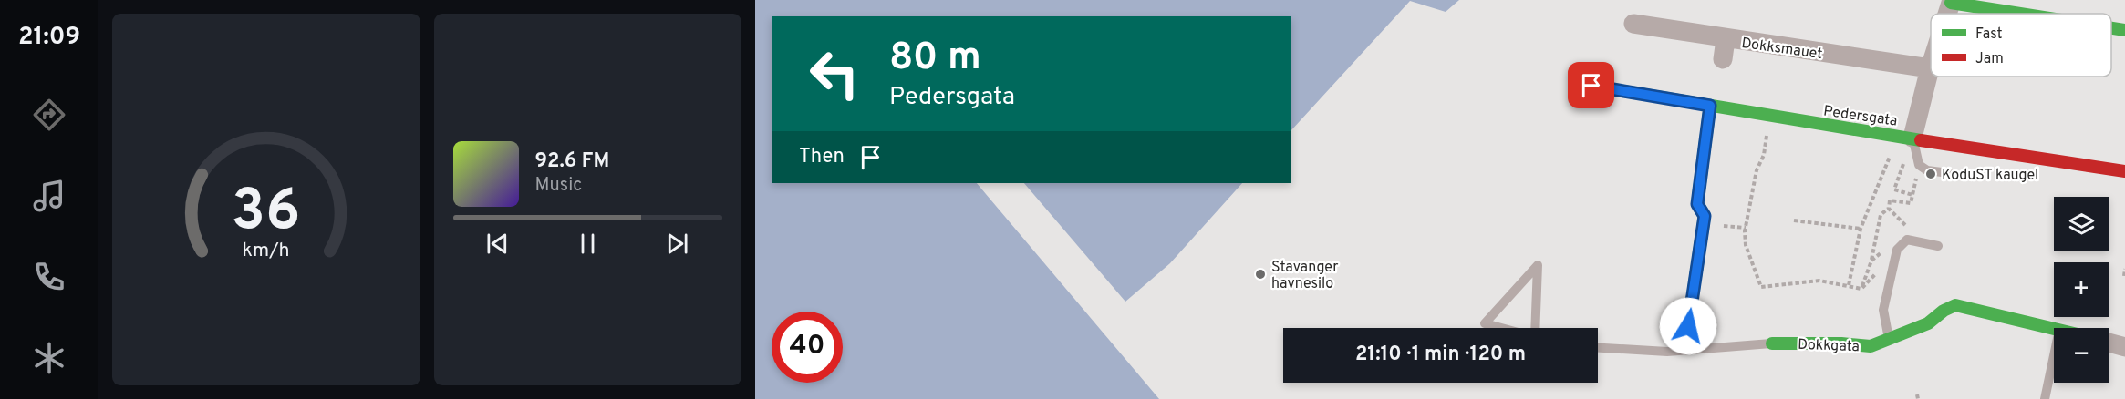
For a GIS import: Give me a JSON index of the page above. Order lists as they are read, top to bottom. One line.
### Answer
{"streets":{"street":["Dokksmauet","Pedersgata","Dokkgata"]},"places":["KoduST kaugel","Stavanger havnesilo"],"legend":["Fast","Jam"],"page":{"tabs":"21:09","turn":["80 m","Pedersgata"],"then":"Then","song":["92.6 FM","Music"],"map_buttons":["+","−"],"limit":"40","trip":"21:10 · 1 min · 120 m","gauge":["36","km/h"]}}
